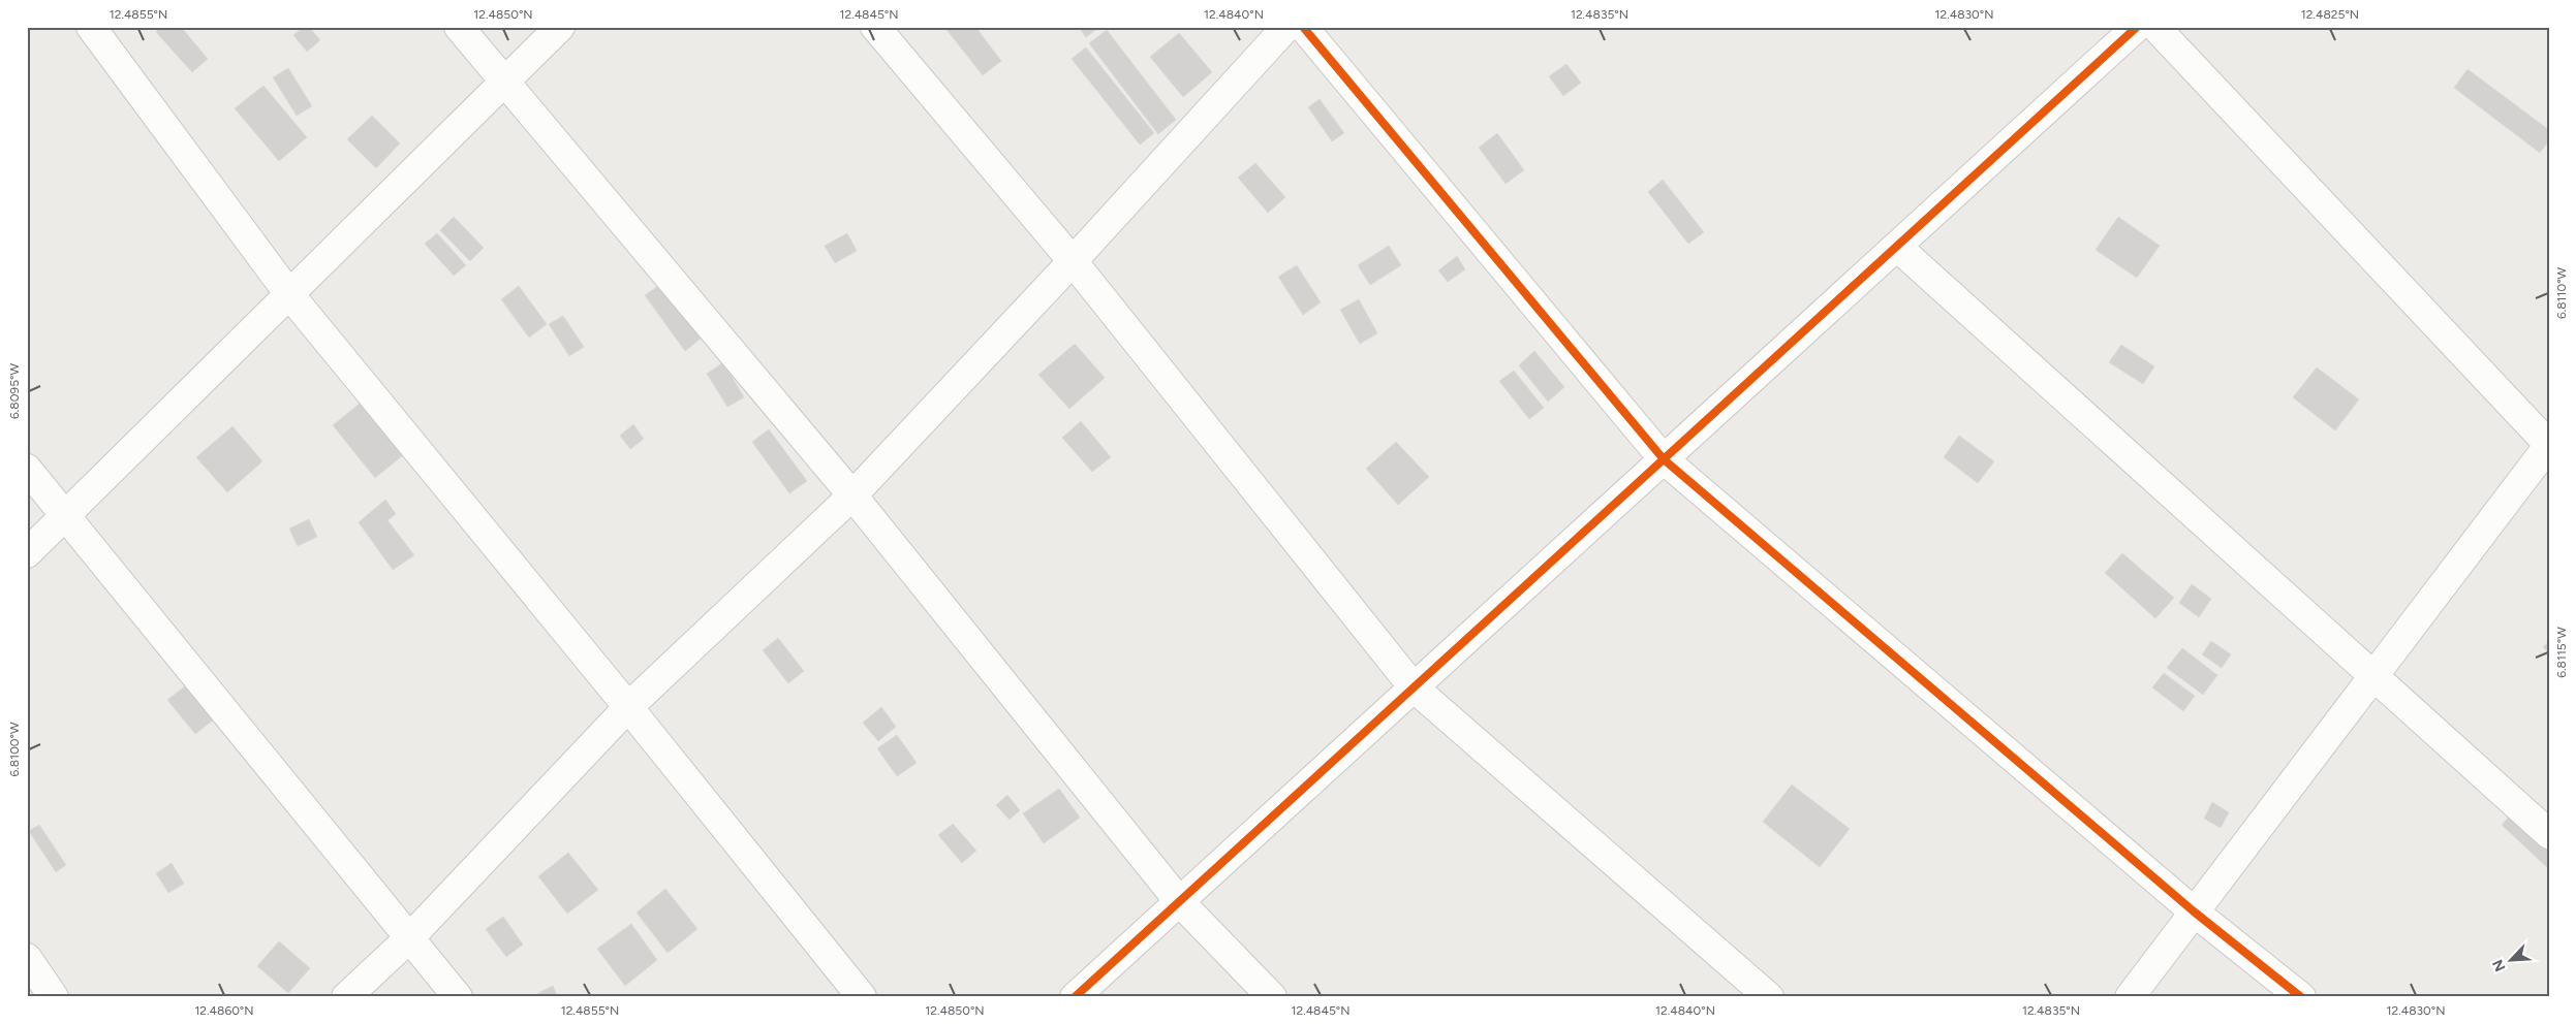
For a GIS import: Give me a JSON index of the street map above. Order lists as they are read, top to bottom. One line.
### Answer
{"north":"bottom left","coordinates":["12.4855°N","12.4850°N","12.4845°N","12.4840°N","12.4835°N","12.4830°N","12.4825°N","6.8110°W","6.8095°W","6.8115°W","6.8100°W","12.4860°N"]}
